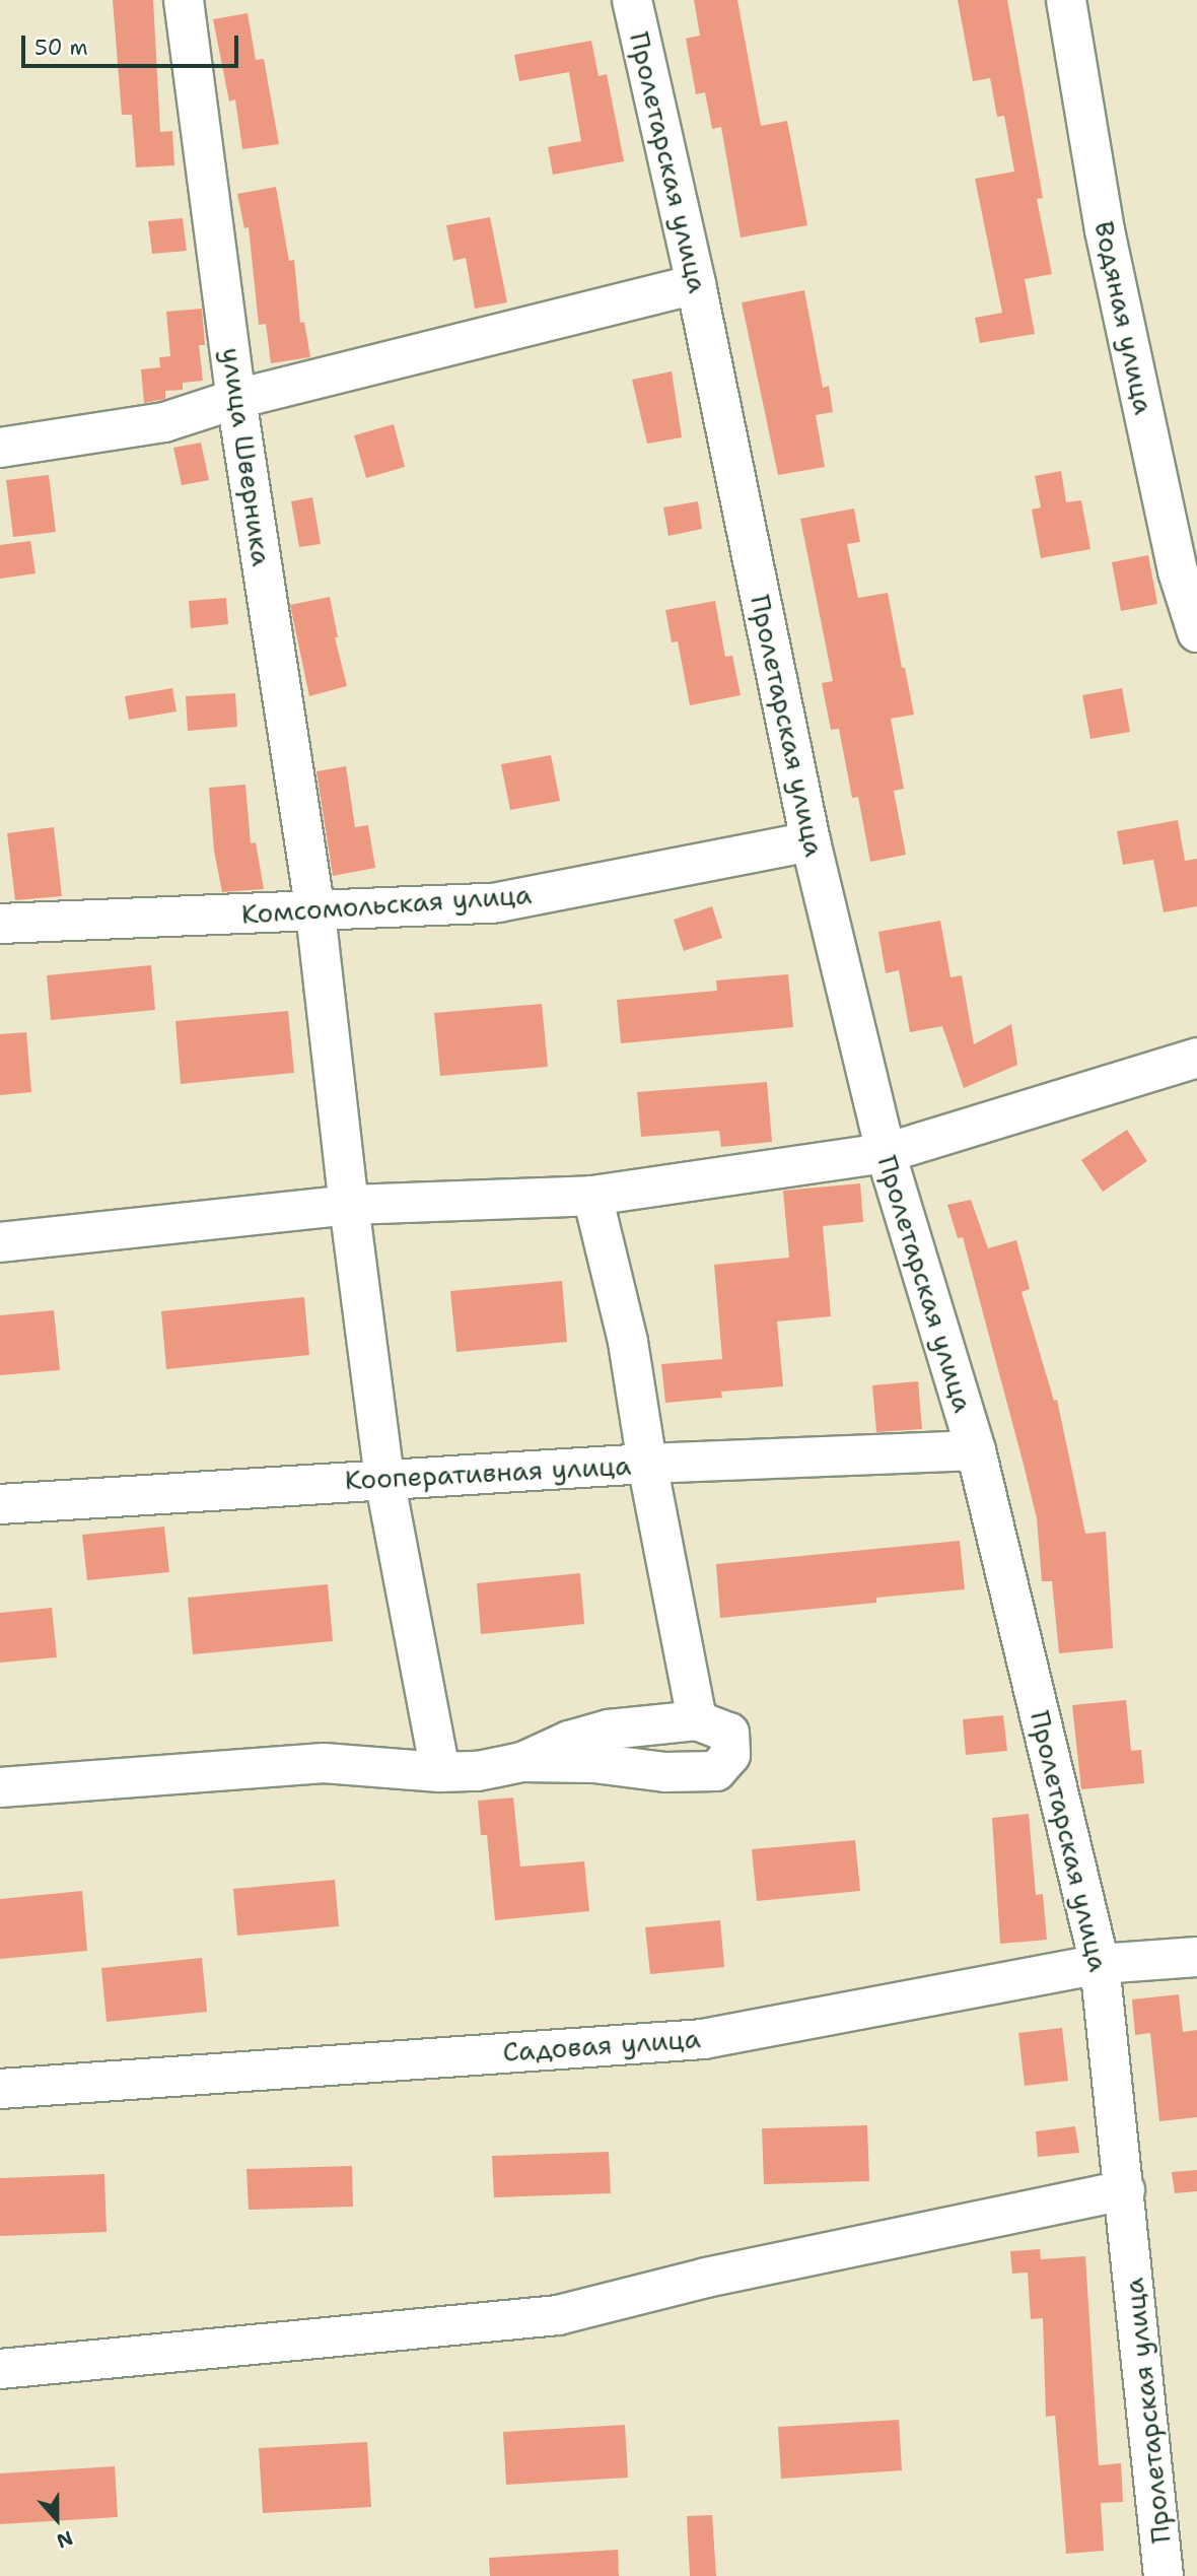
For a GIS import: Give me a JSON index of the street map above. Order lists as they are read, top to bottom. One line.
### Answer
{"streets":{"street":["Пролетарская улица","Водяная улица","улица Шверника","Комсомольская улица","Кооперативная улица","Садовая улица"]},"crossings":[["Пролетарская улица","Комсомольская улица"],["Пролетарская улица","Кооперативная улица"],["Пролетарская улица","Садовая улица"],["улица Шверника","Комсомольская улица"],["улица Шверника","Кооперативная улица"]],"scale_bar":"50 m","north":"bottom"}
